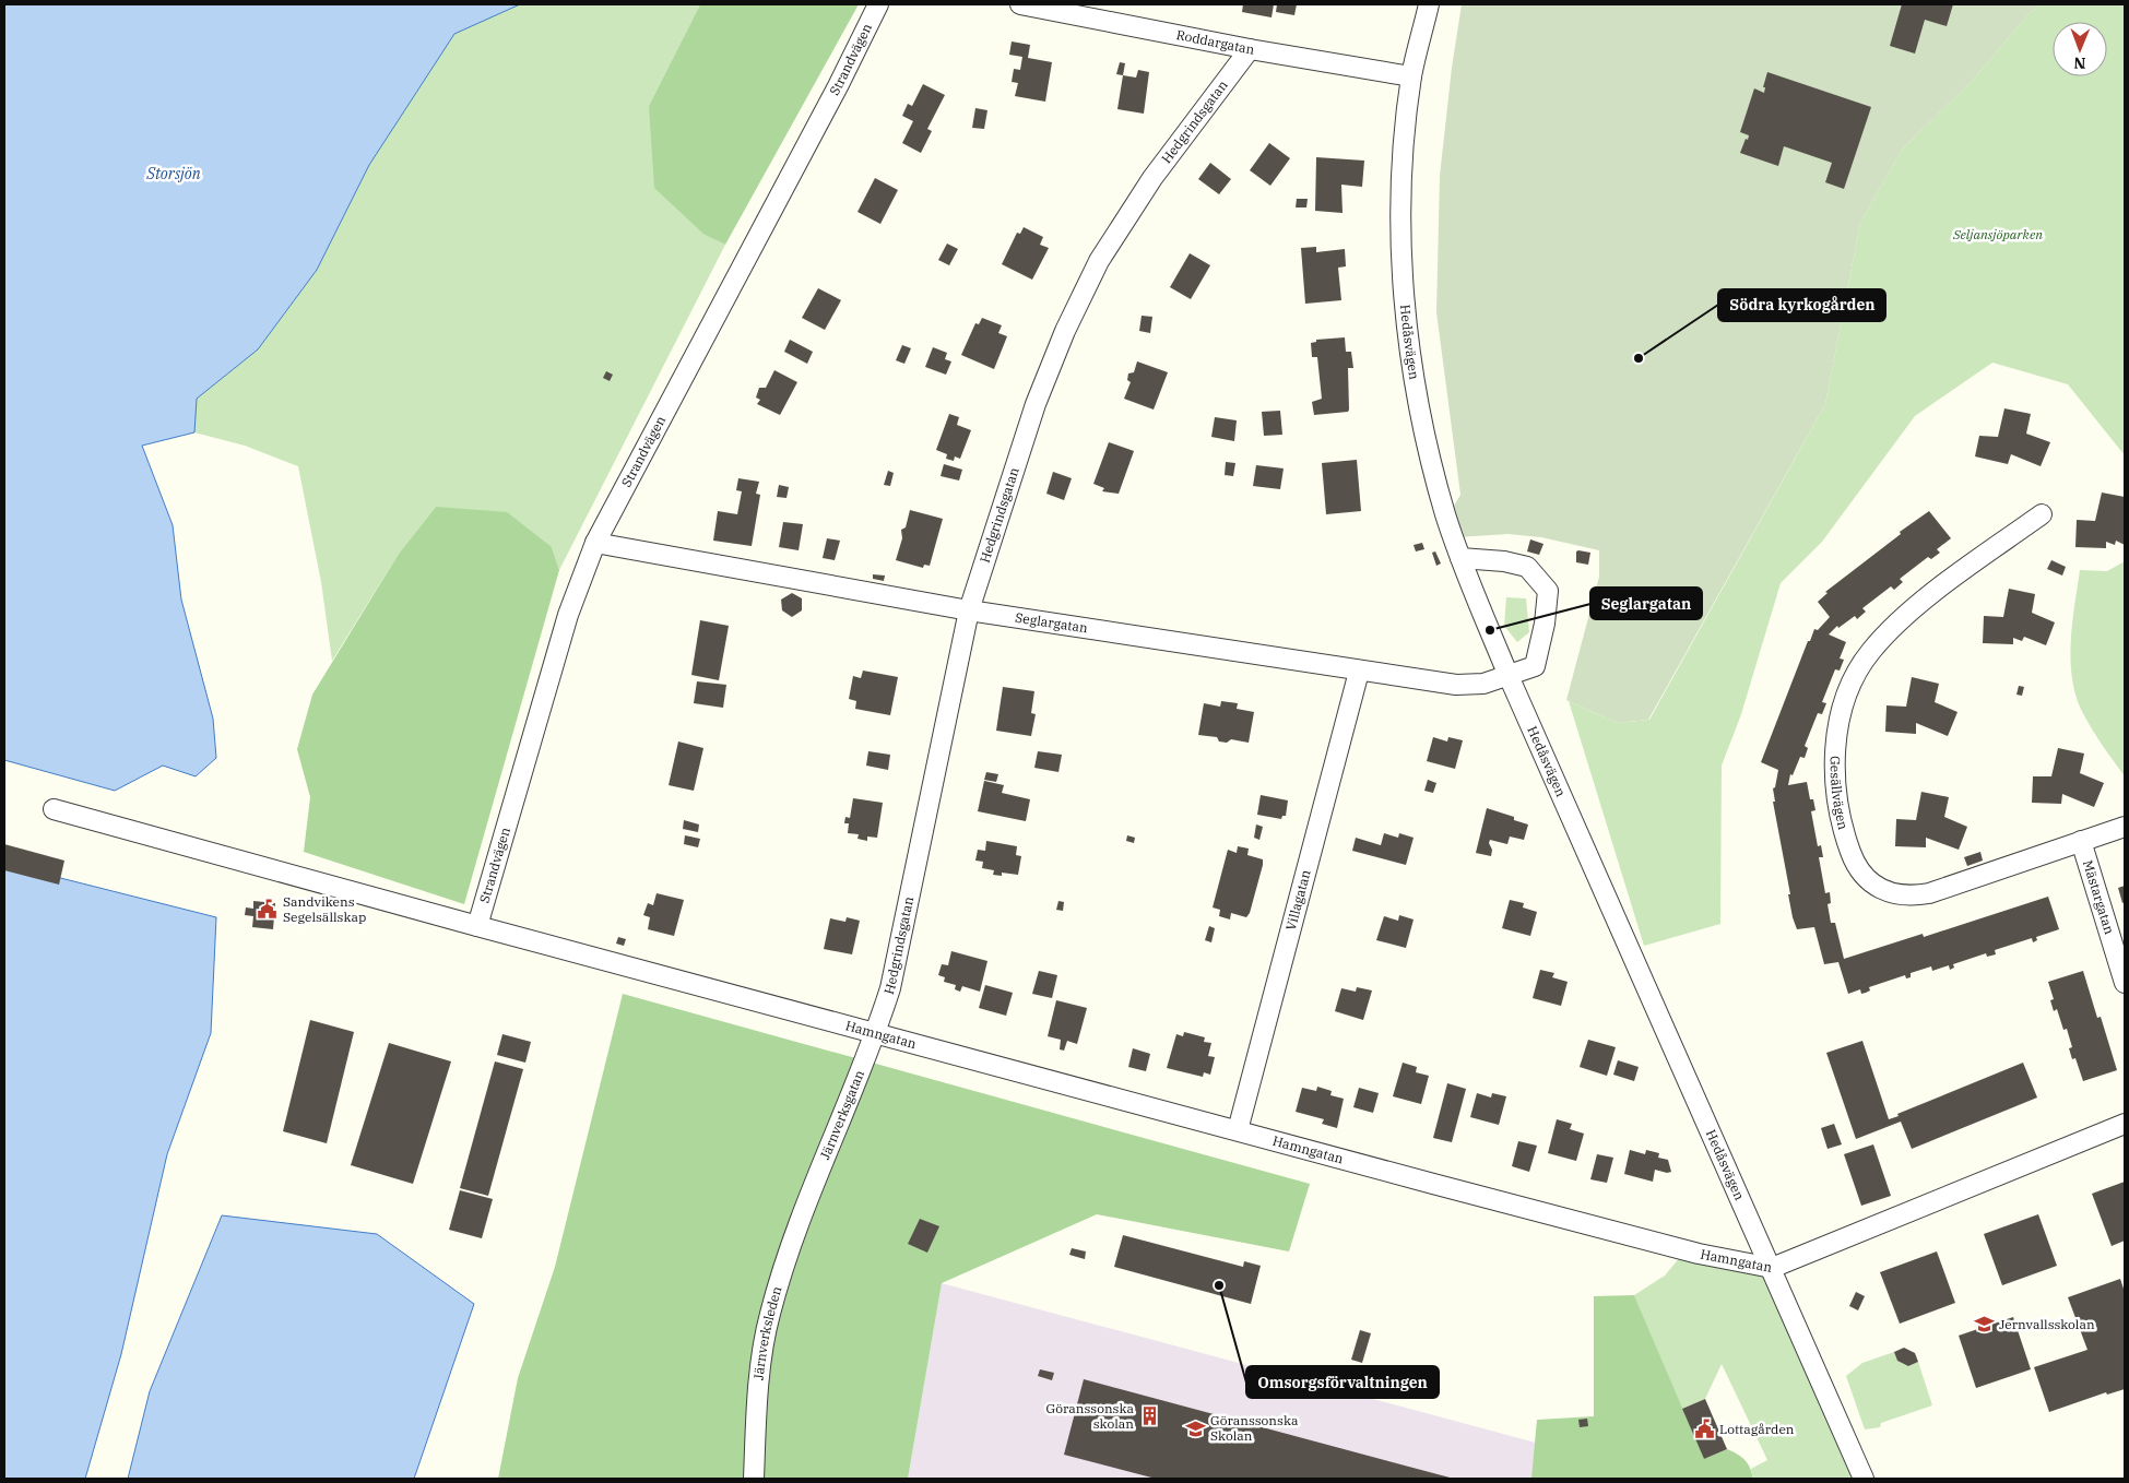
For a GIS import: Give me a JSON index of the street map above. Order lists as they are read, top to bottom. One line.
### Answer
{"streets":{"street":["Roddargatan","Strandvägen","Hedgrindsgatan","Hedåsvägen","Seglargatan","Gesällvägen","Mästargatan","Villagatan","Hamngatan","Järnverksgatan","Järnverksleden"]},"crossings":[["Roddargatan","Hedgrindsgatan"],["Roddargatan","Hedåsvägen"],["Strandvägen","Seglargatan"],["Strandvägen","Hamngatan"],["Hedgrindsgatan","Seglargatan"],["Hedgrindsgatan","Hamngatan"],["Hedgrindsgatan","Järnverksgatan"],["Hedåsvägen","Seglargatan"],["Hedåsvägen","Hamngatan"],["Seglargatan","Villagatan"],["Gesällvägen","Mästargatan"],["Villagatan","Hamngatan"],["Hamngatan","Järnverksgatan"],["Järnverksgatan","Järnverksleden"]],"water":["Storsjön"],"parks":["Seljansjöparken"],"places":{"other":["Södra kyrkogården","Seglargatan","Omsorgsförvaltningen"],"public building":["Sandvikens Segelsällskap","Lottagården"],"school or university":["Jernvallsskolan","Göranssonska Skolan"],"building":["Göranssonska skolan"]},"north":"bottom"}
